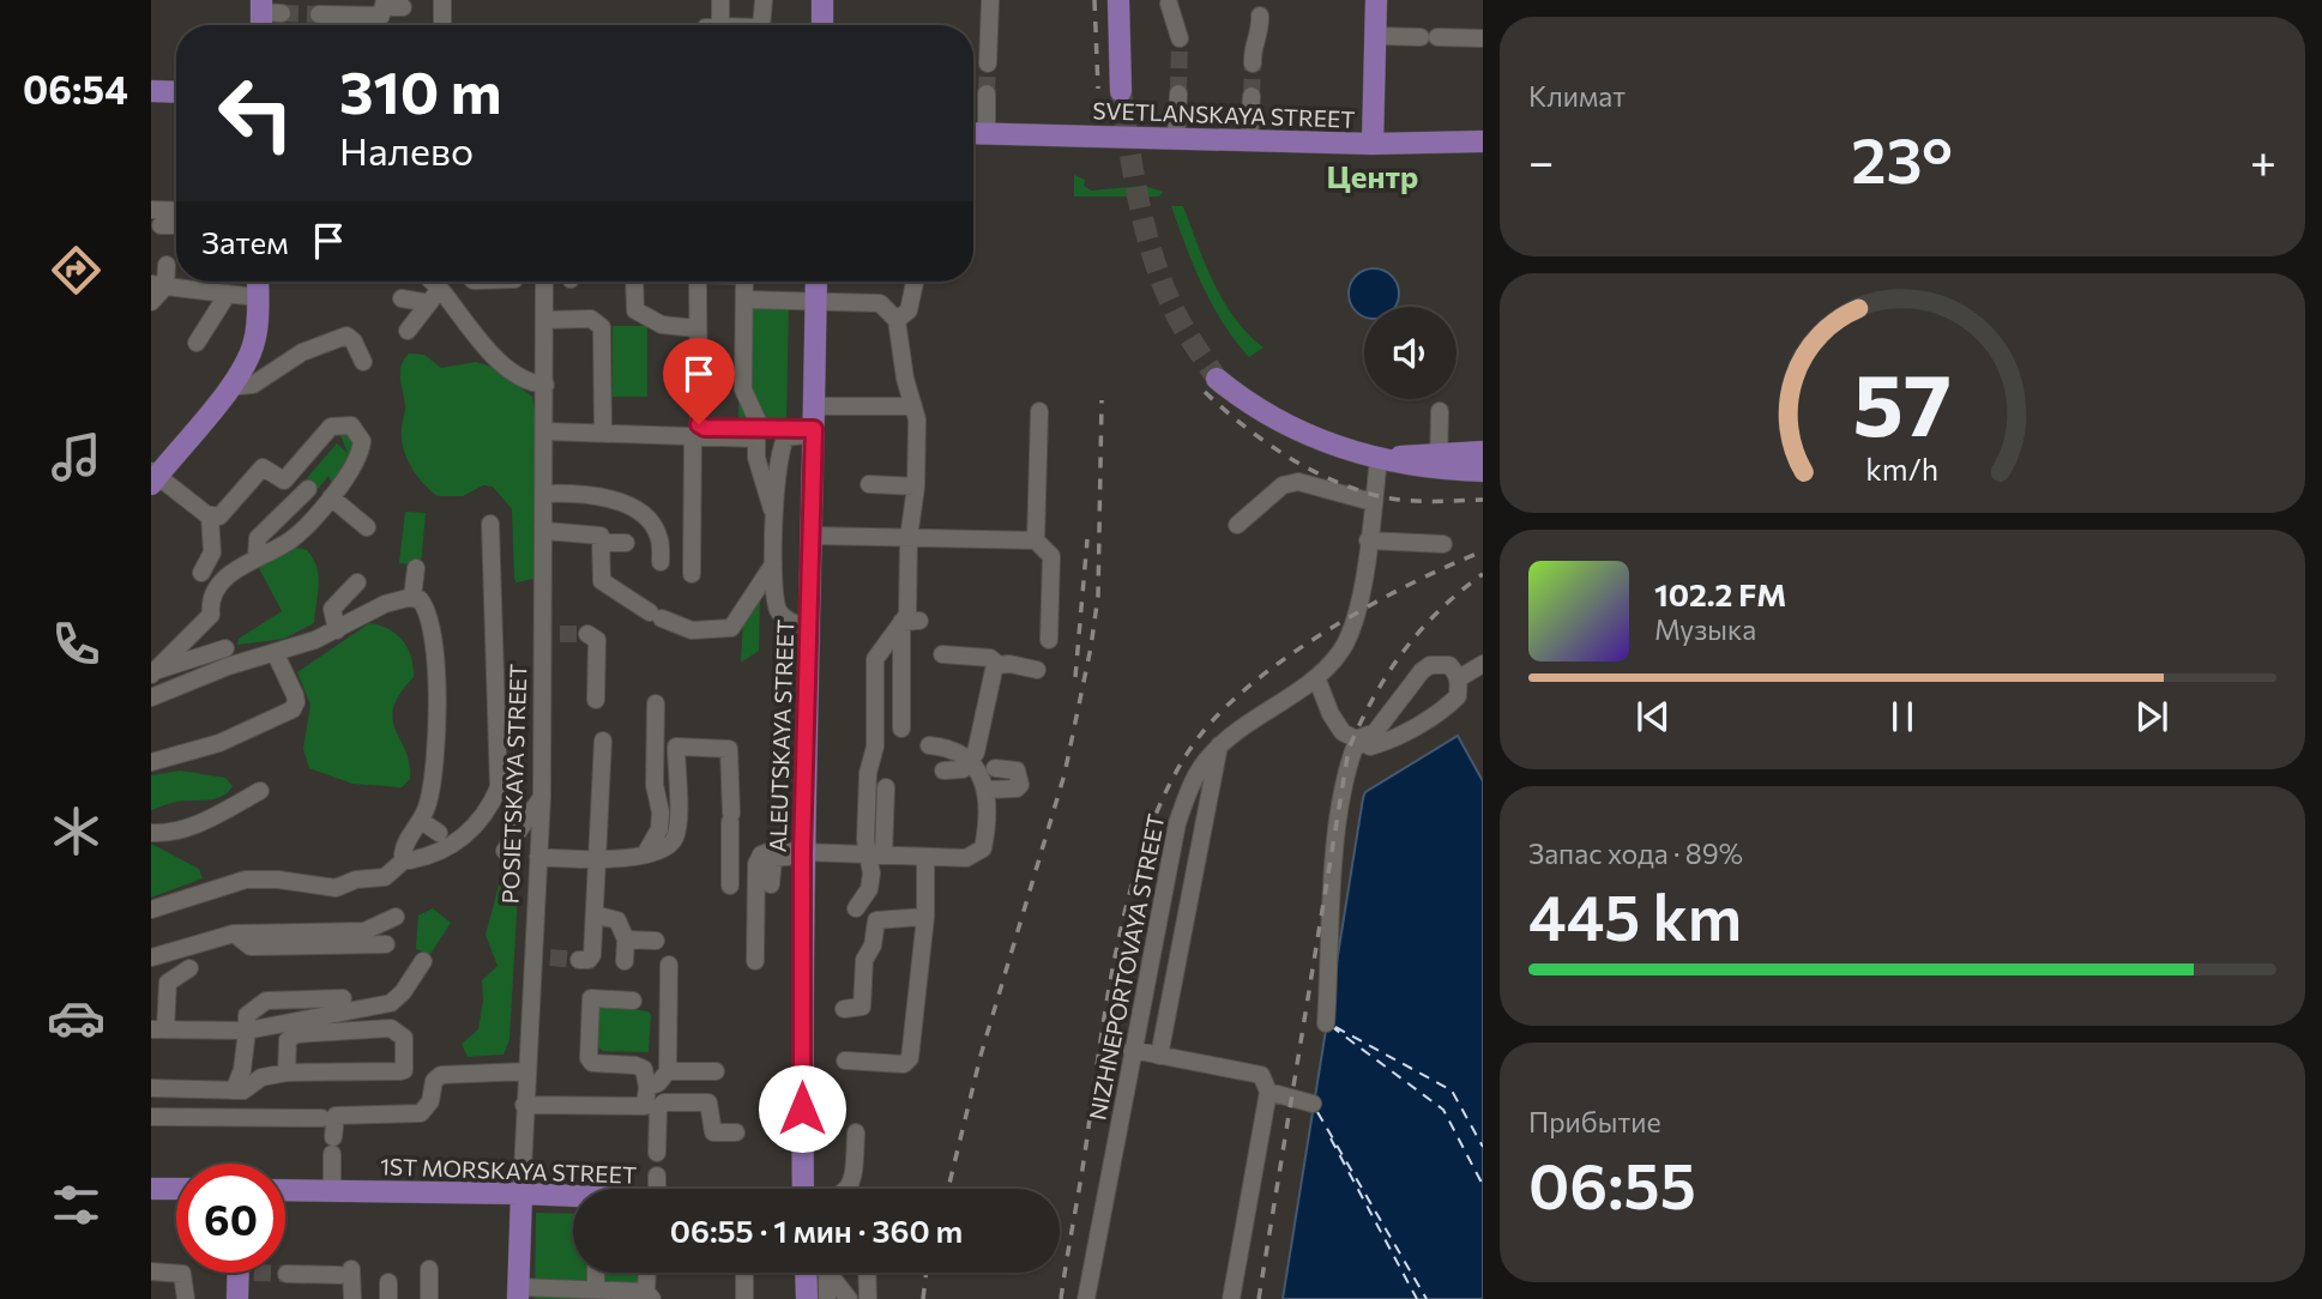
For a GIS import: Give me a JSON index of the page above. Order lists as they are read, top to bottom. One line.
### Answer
{"streets":{"main road":["SVETLANSKAYA STREET","ALEUTSKAYA STREET","POSIETSKAYA STREET","1ST MORSKAYA STREET"],"street":["NIZHNEPORTOVAYA STREET"]},"crossings":[["POSIETSKAYA STREET","1ST MORSKAYA STREET"]],"districts":["Центр"],"page":{"tabs":"06:54","tile":["Климат",["Запас хода · 89%","445 km"],["Прибытие","06:55"]],"turn":["310 m","Налево"],"heat":["−","23°","+"],"then":"Затем","song":["102.2 FM","Музыка"],"limit":"60","trip":"06:55 · 1 мин · 360 m","gauge":["57","km/h"]}}
